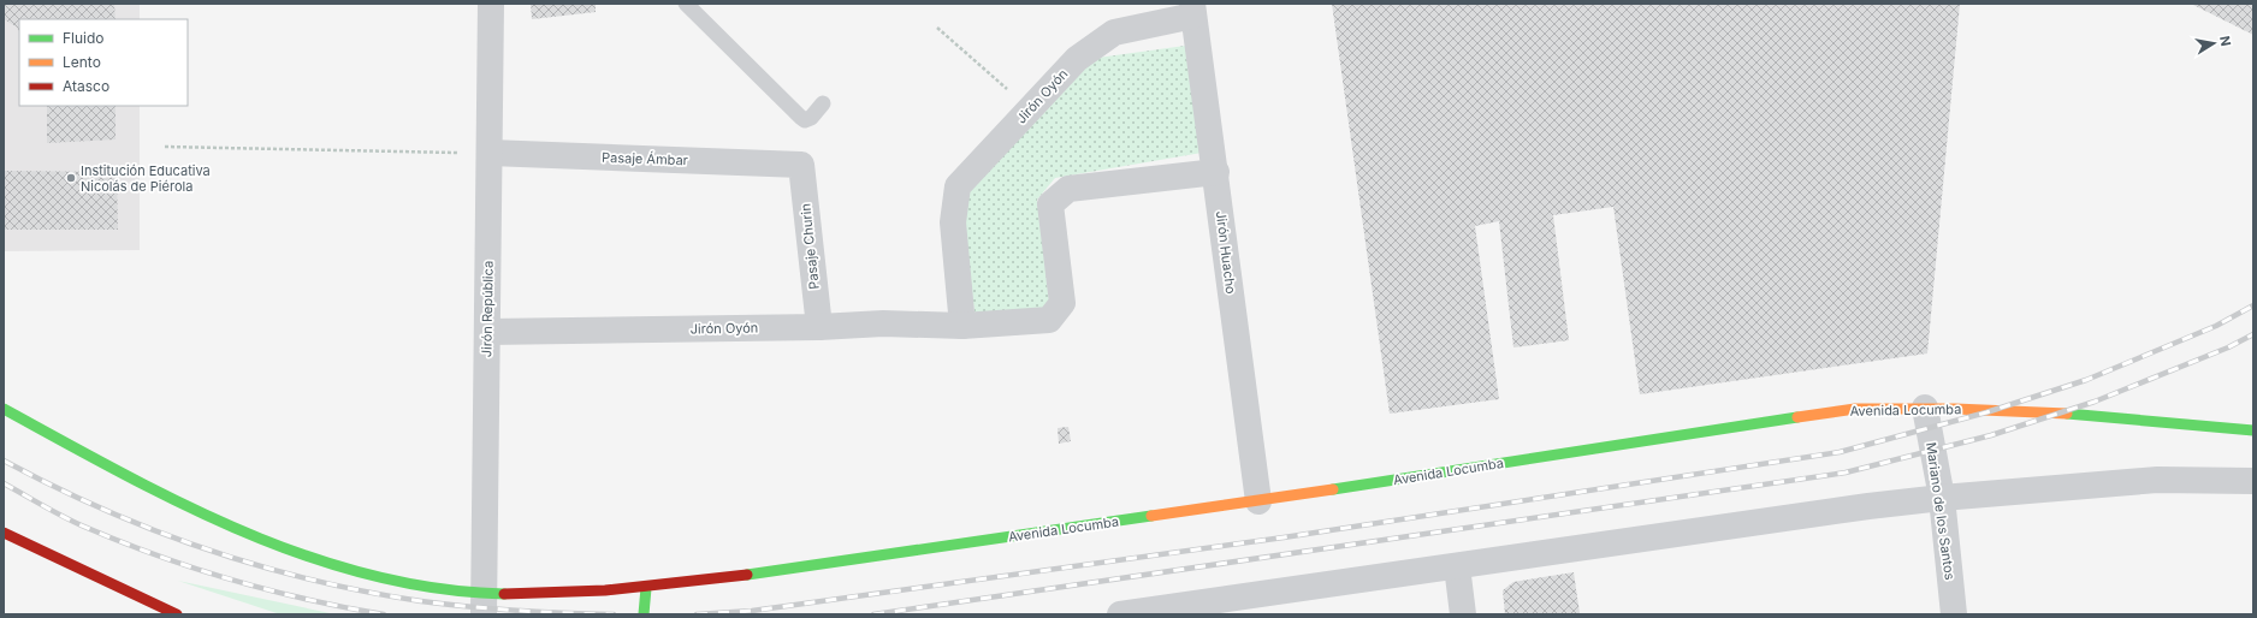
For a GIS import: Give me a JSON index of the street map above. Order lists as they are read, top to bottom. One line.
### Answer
{"streets":{"street":["Jirón Oyón","Pasaje Ámbar","Pasaje Churin","Jirón Huacho","Jirón República","Avenida Locumba","Mariano de los Santos"]},"crossings":[["Jirón Oyón","Pasaje Churin"],["Jirón Oyón","Jirón Huacho"],["Jirón Oyón","Jirón República"],["Pasaje Ámbar","Pasaje Churin"],["Pasaje Ámbar","Jirón República"],["Jirón Huacho","Avenida Locumba"],["Jirón República","Avenida Locumba"],["Avenida Locumba","Mariano de los Santos"]],"places":["Institución Educativa Nicolás de Piérola"],"legend":["Fluido","Lento","Atasco"],"north":"right"}
